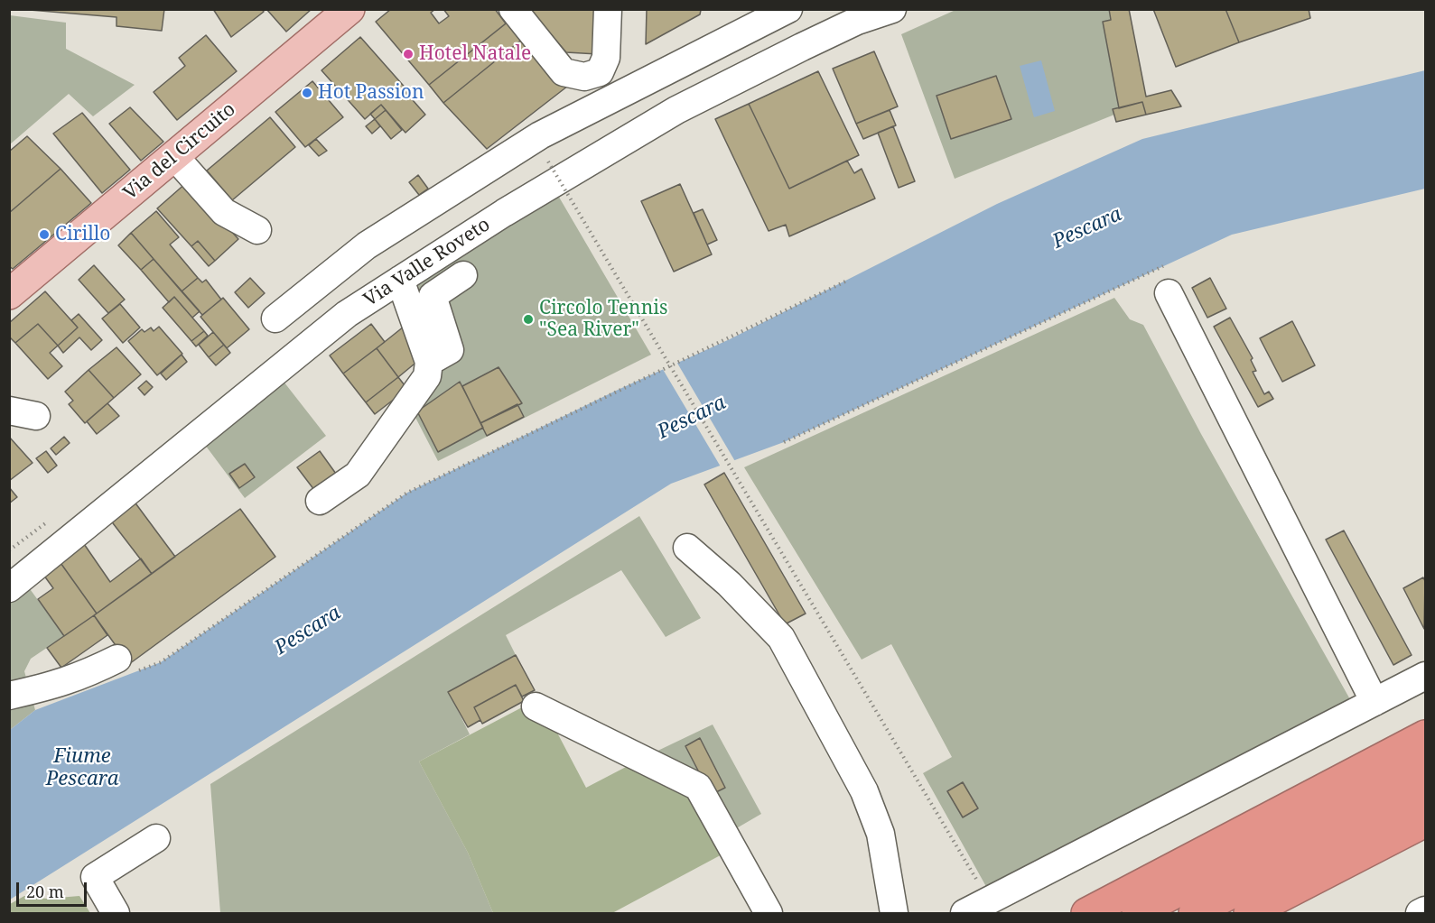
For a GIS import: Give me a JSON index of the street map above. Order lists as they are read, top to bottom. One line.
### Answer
{"streets":{"main road":["Via del Circuito"],"street":["Via Valle Roveto"]},"water":["Pescara","Fiume Pescara"],"places":["Hotel Natale","Hot Passion","Cirillo","Circolo Tennis \"Sea River\""],"scale_bar":"20 m"}
